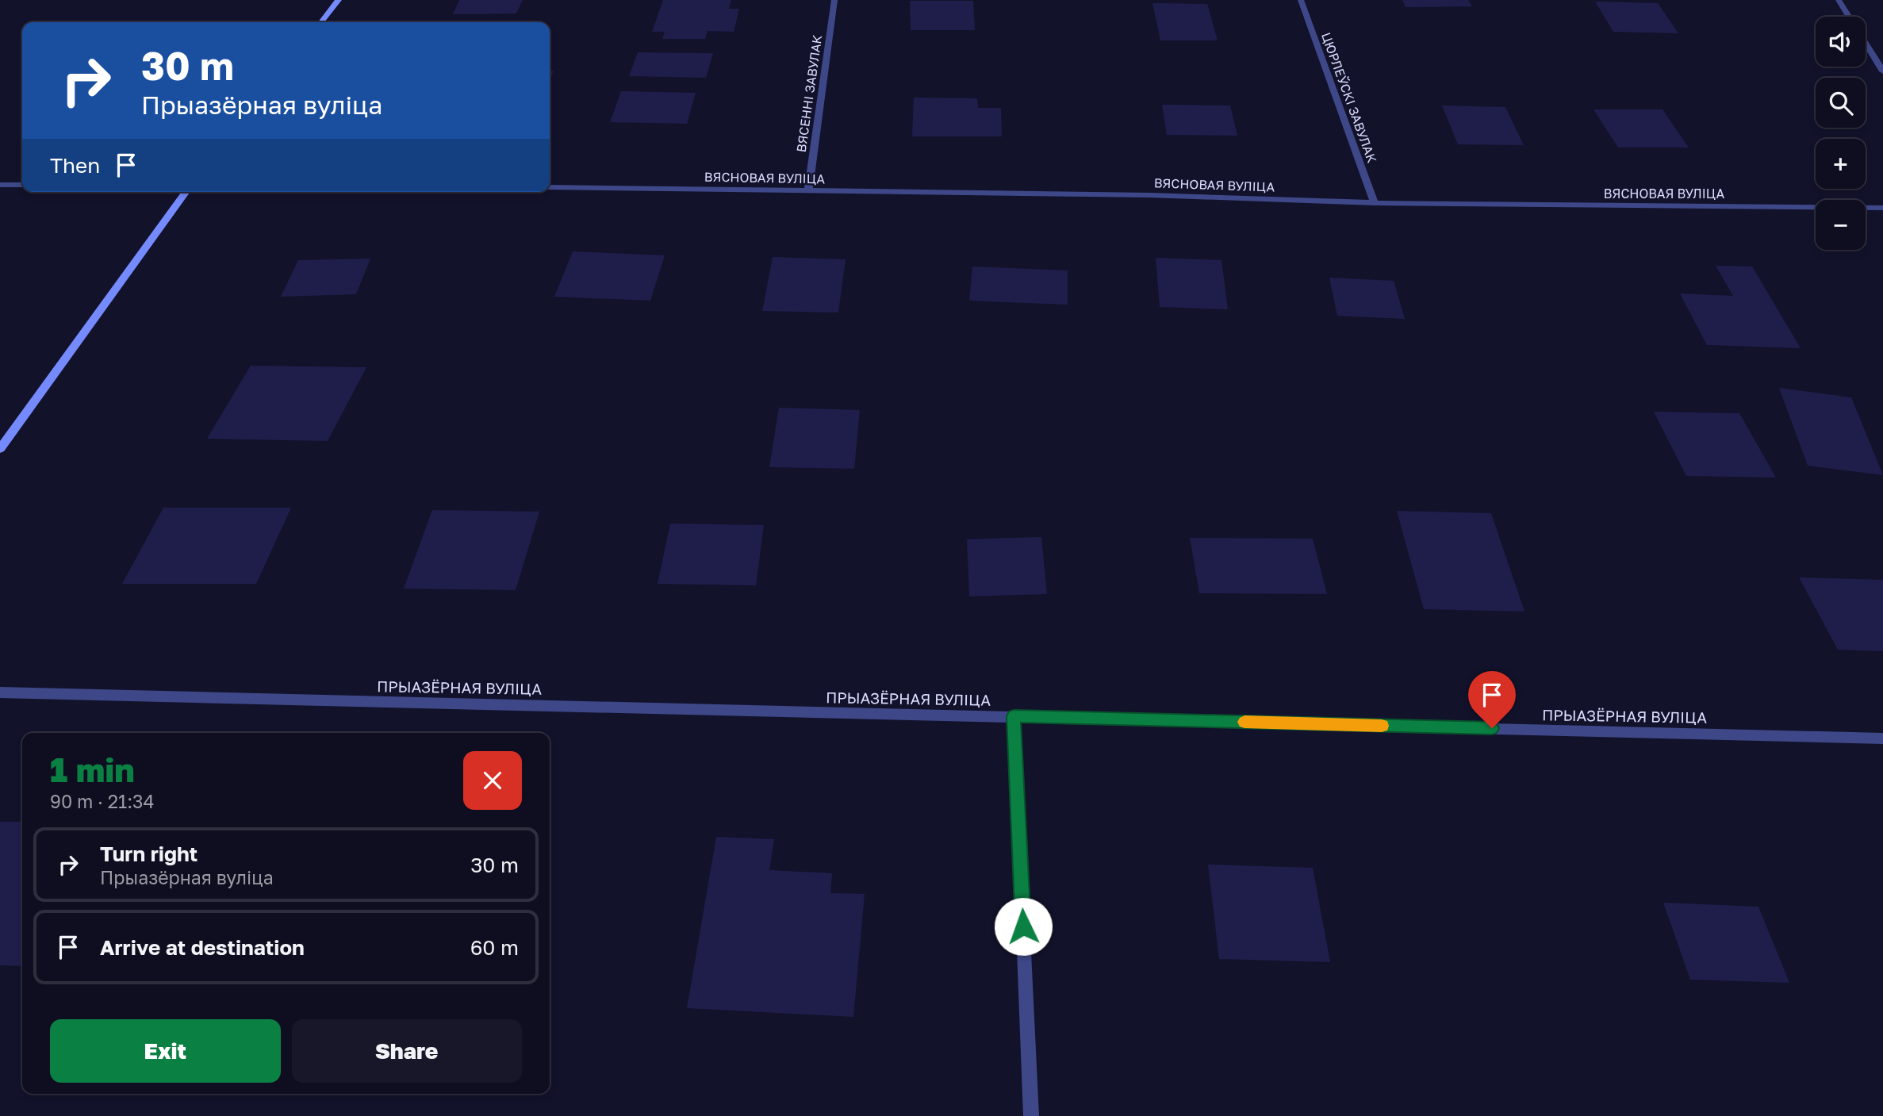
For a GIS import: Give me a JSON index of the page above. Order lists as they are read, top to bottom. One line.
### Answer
{"streets":{"street":["ВЯСЕННІ ЗАВУЛАК","ЦЮРЛЕЎСКІ ЗАВУЛАК","ВЯСНОВАЯ ВУЛІЦА","ПРЫАЗЁРНАЯ ВУЛІЦА"]},"crossings":[["ВЯСЕННІ ЗАВУЛАК","ВЯСНОВАЯ ВУЛІЦА"],["ЦЮРЛЕЎСКІ ЗАВУЛАК","ВЯСНОВАЯ ВУЛІЦА"]],"page":{"map_buttons":["+","−"],"turn":["30 m","Прыазёрная вуліца"],"then":"Then","heading":["1 min","90 m · 21:34"],"list":[{"name":"Turn right","note":"Прыазёрная вуліца","value":"30 m"},{"name":"Arrive at destination","value":"60 m"}],"buttons":["Exit","Share"]}}
